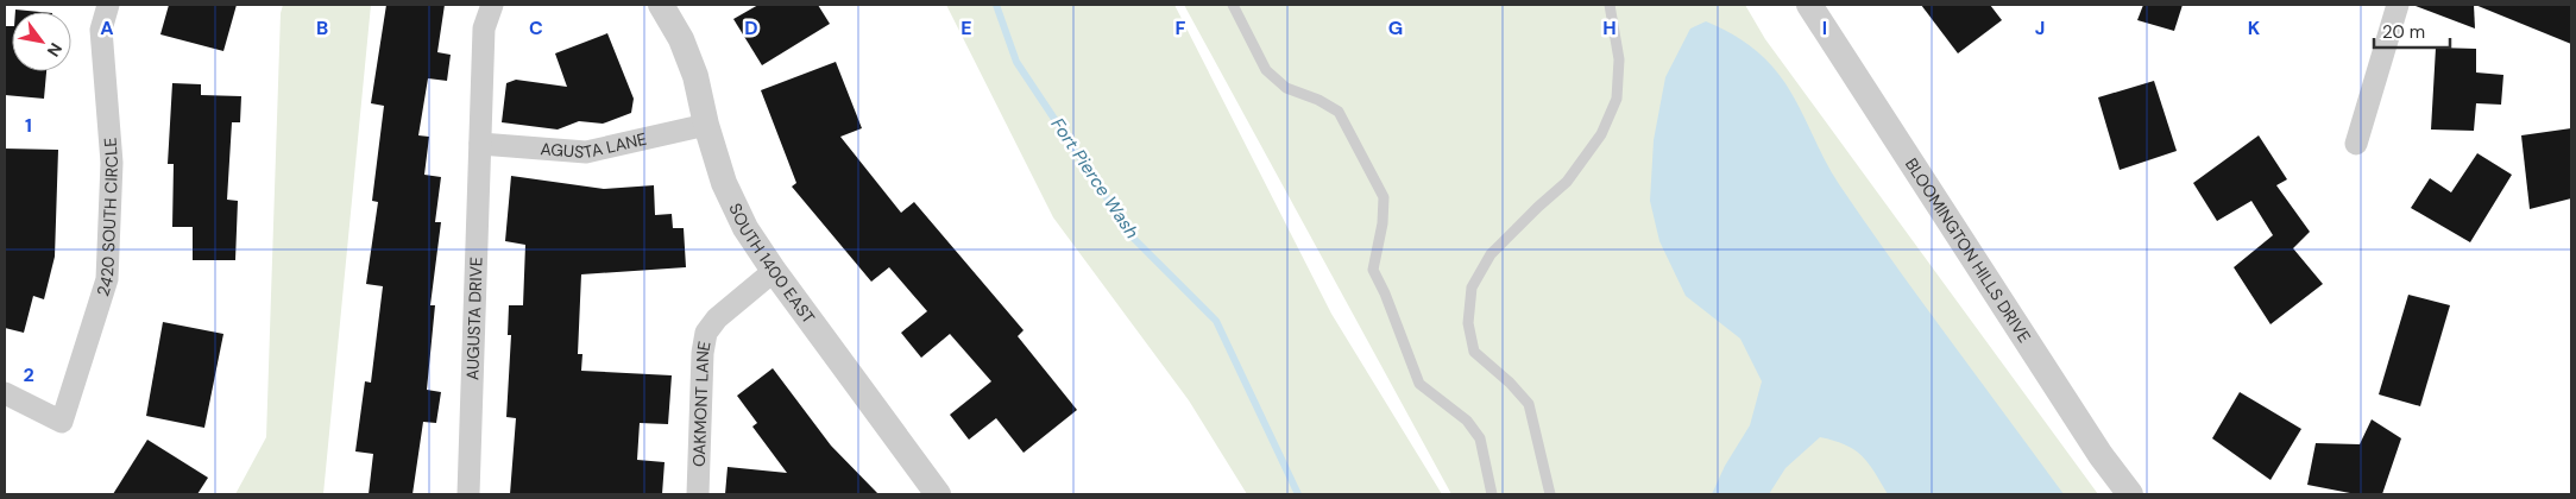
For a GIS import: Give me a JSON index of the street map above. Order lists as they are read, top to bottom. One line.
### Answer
{"streets":{"street":["AGUSTA LANE","2420 SOUTH CIRCLE","BLOOMINGTON HILLS DRIVE","SOUTH 1400 EAST","AUGUSTA DRIVE","OAKMONT LANE"]},"crossings":[["AGUSTA LANE","SOUTH 1400 EAST"],["AGUSTA LANE","AUGUSTA DRIVE"],["SOUTH 1400 EAST","OAKMONT LANE"]],"water":["Fort Pierce Wash"],"scale_bar":"20 m","north":"bottom right","grid":{"columns":["A","B","C","D","E","F","G","H","I","J","K"],"rows":["1","2"]}}
